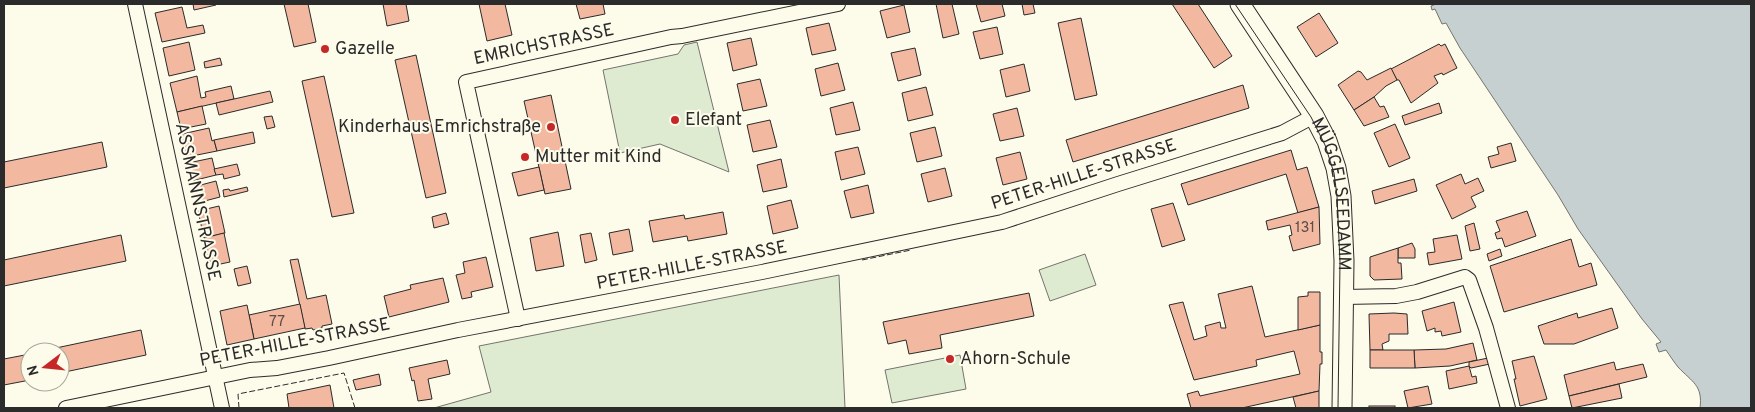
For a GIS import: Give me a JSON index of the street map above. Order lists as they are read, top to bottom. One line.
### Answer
{"streets":{"main road":["MÜGGELSEEDAMM"],"street":["EMRICHSTRASSE","PETER-HILLE-STRASSE","ASSMANNSTRASSE"]},"crossings":[["EMRICHSTRASSE","PETER-HILLE-STRASSE"],["PETER-HILLE-STRASSE","MÜGGELSEEDAMM"],["PETER-HILLE-STRASSE","ASSMANNSTRASSE"]],"places":["Gazelle","Elefant","Kinderhaus Emrichstraße","Mutter mit Kind","Ahorn-Schule"],"house_numbers":["131","77"],"north":"left"}
